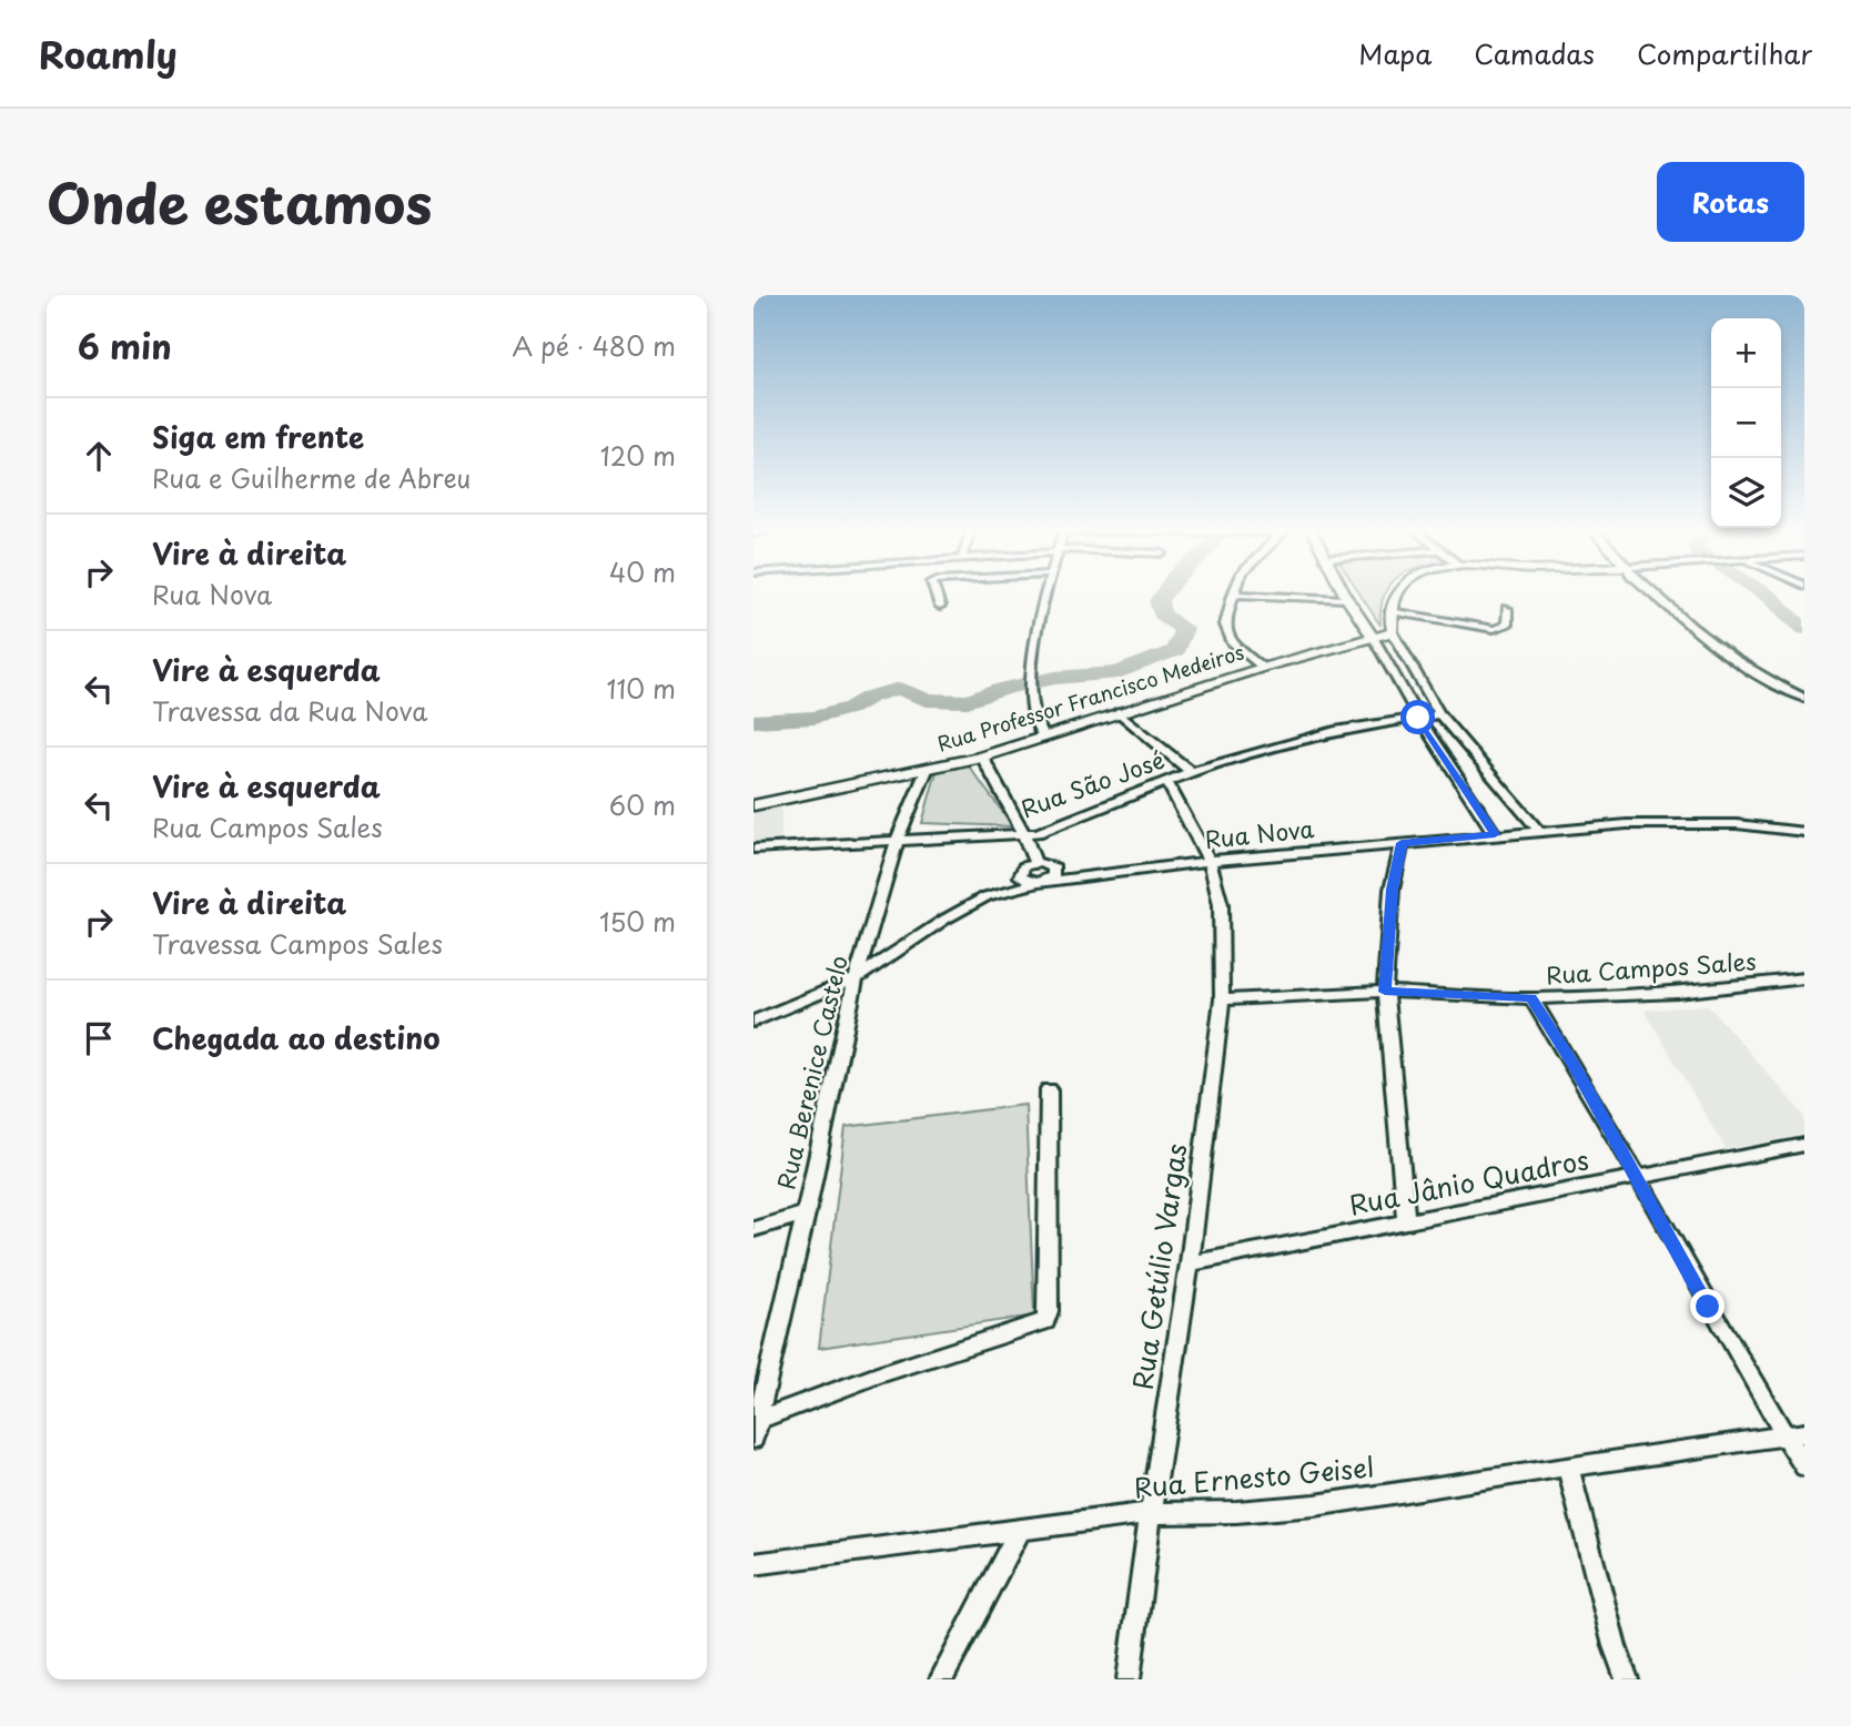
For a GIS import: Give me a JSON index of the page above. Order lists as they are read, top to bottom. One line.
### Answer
{"streets":{"street":["Rua Professor Francisco Medeiros","Rua São José","Rua Nova","Rua Campos Sales","Rua Berenice Castelo","Rua Jânio Quadros","Rua Getúlio Vargas","Rua Ernesto Geisel"]},"crossings":[["Rua Professor Francisco Medeiros","Rua Berenice Castelo"],["Rua São José","Rua Berenice Castelo"],["Rua São José","Rua Getúlio Vargas"],["Rua Nova","Rua Berenice Castelo"],["Rua Nova","Rua Getúlio Vargas"],["Rua Campos Sales","Rua Getúlio Vargas"],["Rua Jânio Quadros","Rua Getúlio Vargas"],["Rua Getúlio Vargas","Rua Ernesto Geisel"]],"page":{"header":"Roamly","nav":["Mapa","Camadas","Compartilhar"],"title":"Onde estamos","buttons":"Rotas","heading":["6 min","A pé · 480 m"],"map_buttons":["+","−"],"list":[["Siga em frente","Rua e Guilherme de Abreu","120 m"],["Vire à direita","Rua Nova","40 m"],["Vire à esquerda","Travessa da Rua Nova","110 m"],["Vire à esquerda","Rua Campos Sales","60 m"],["Vire à direita","Travessa Campos Sales","150 m"],"Chegada ao destino"]}}
